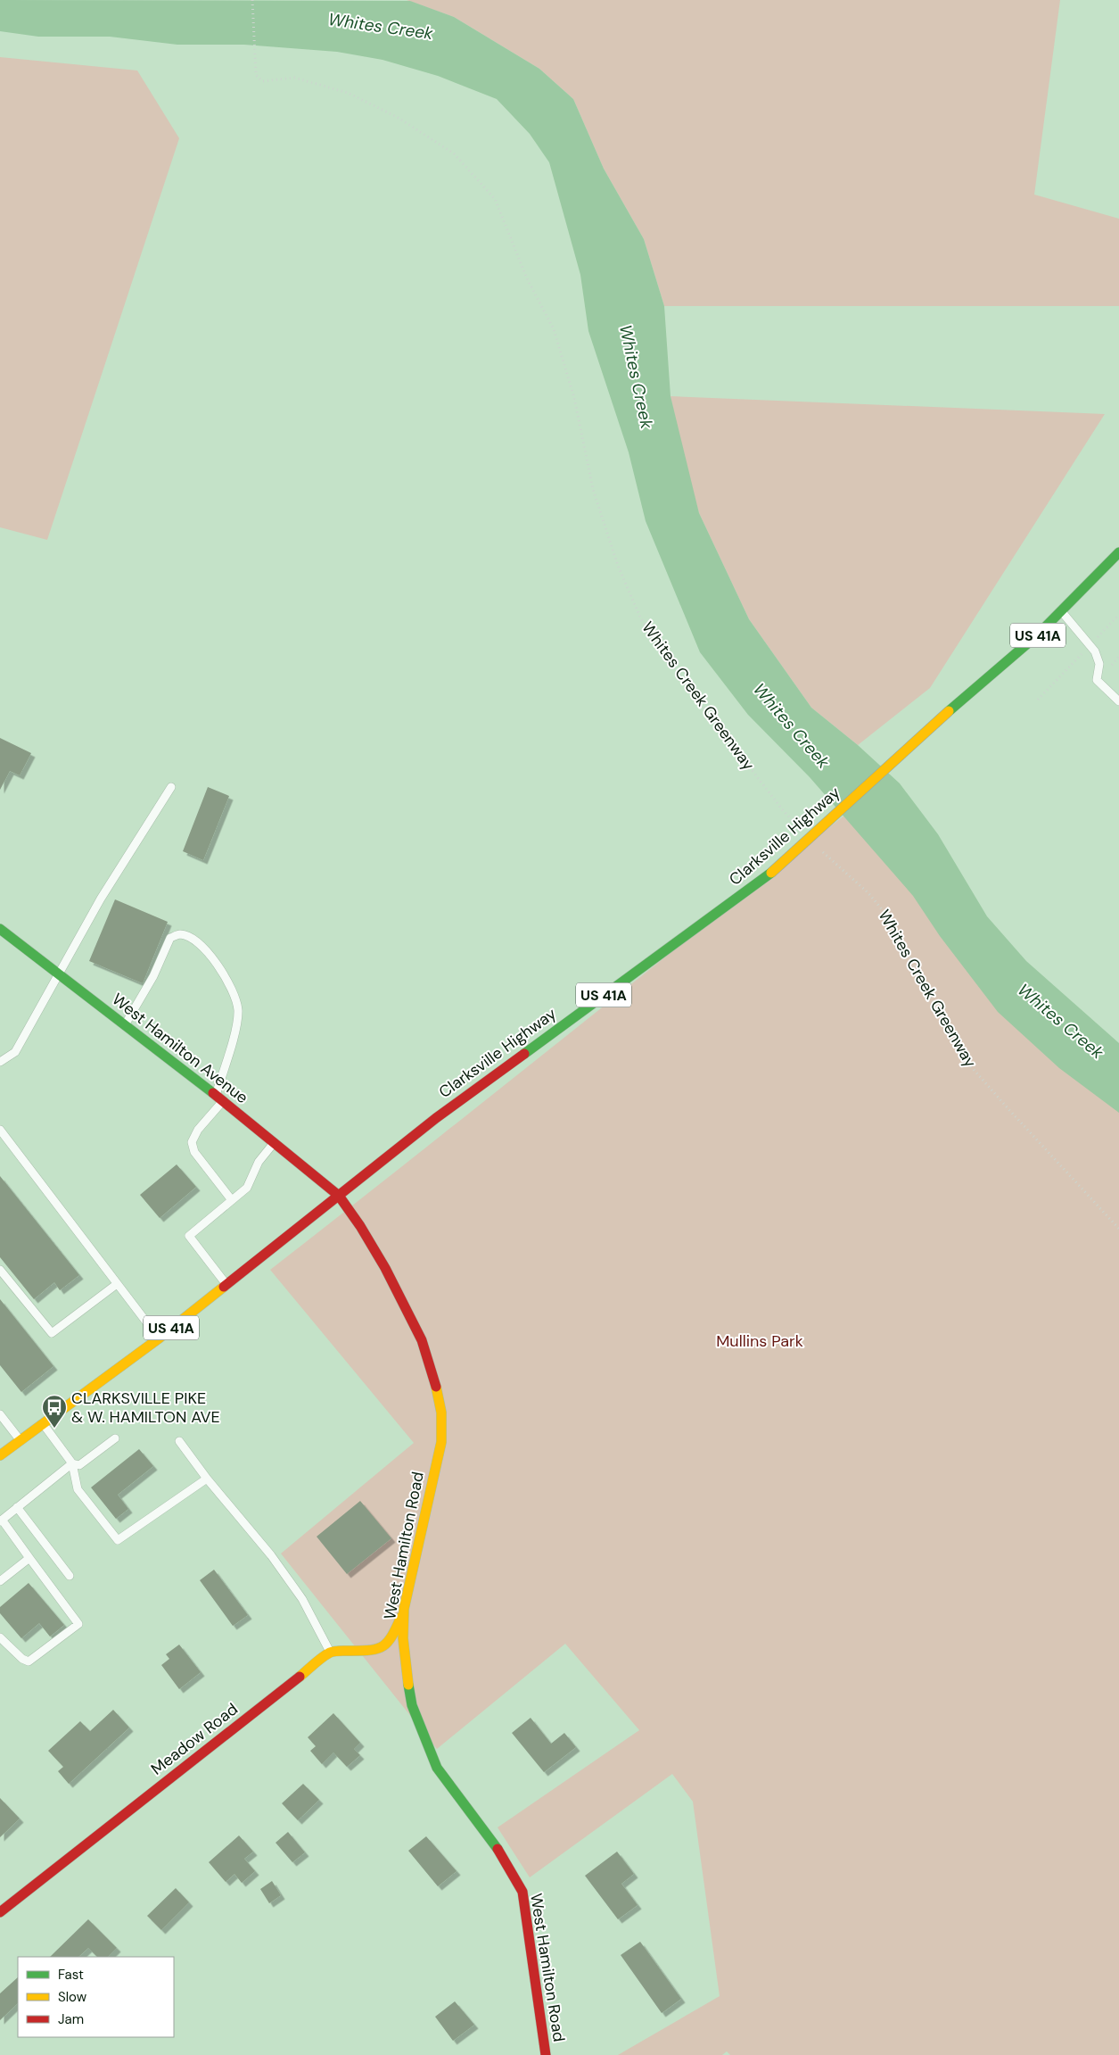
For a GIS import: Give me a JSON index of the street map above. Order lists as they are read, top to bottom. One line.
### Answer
{"streets":{"street":["US 41A","Clarksville Highway","West Hamilton Avenue","West Hamilton Road","Meadow Road"],"path":["Whites Creek Greenway"]},"crossings":[["Clarksville Highway","West Hamilton Avenue"],["Clarksville Highway","West Hamilton Road"],["West Hamilton Avenue","West Hamilton Road"]],"water":["Whites Creek"],"parks":["Mullins Park"],"places":{"bus stop":["CLARKSVILLE PIKE & W. HAMILTON AVE"]},"legend":["Fast","Slow","Jam"]}
